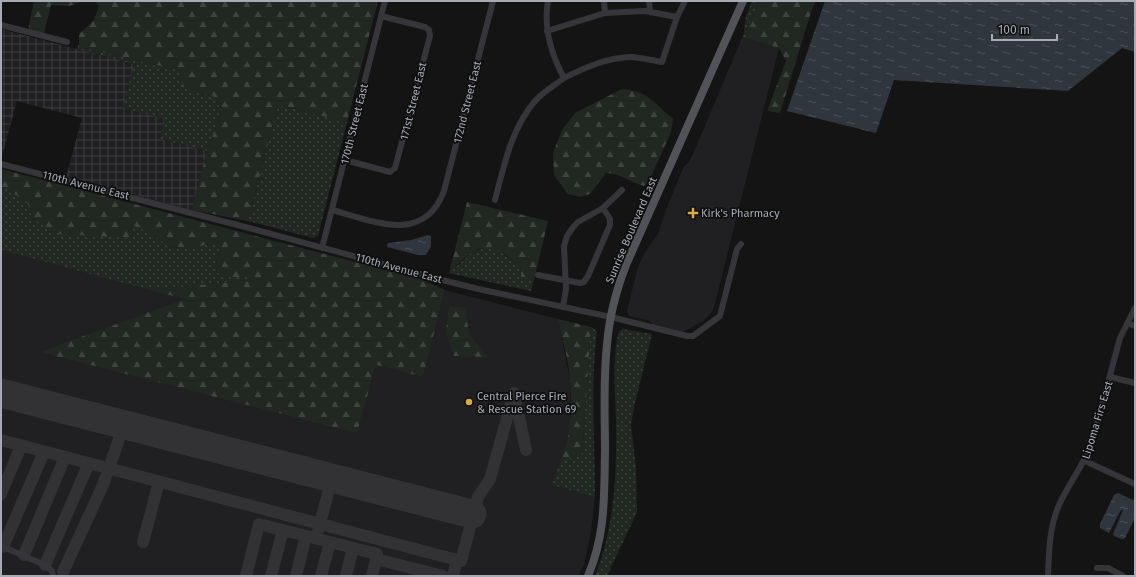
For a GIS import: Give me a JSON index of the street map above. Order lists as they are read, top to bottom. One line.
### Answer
{"streets":{"main road":["Sunrise Boulevard East"],"street":["171st Street East","172nd Street East","170th Street East","110th Avenue East","Lipoma Firs East"]},"crossings":[["171st Street East","170th Street East"],["172nd Street East","170th Street East"],["170th Street East","110th Avenue East"],["110th Avenue East","Sunrise Boulevard East"]],"places":{"health":["Kirk's Pharmacy"],"other":["Central Pierce Fire & Rescue Station 69"]},"scale_bar":"100 m"}
